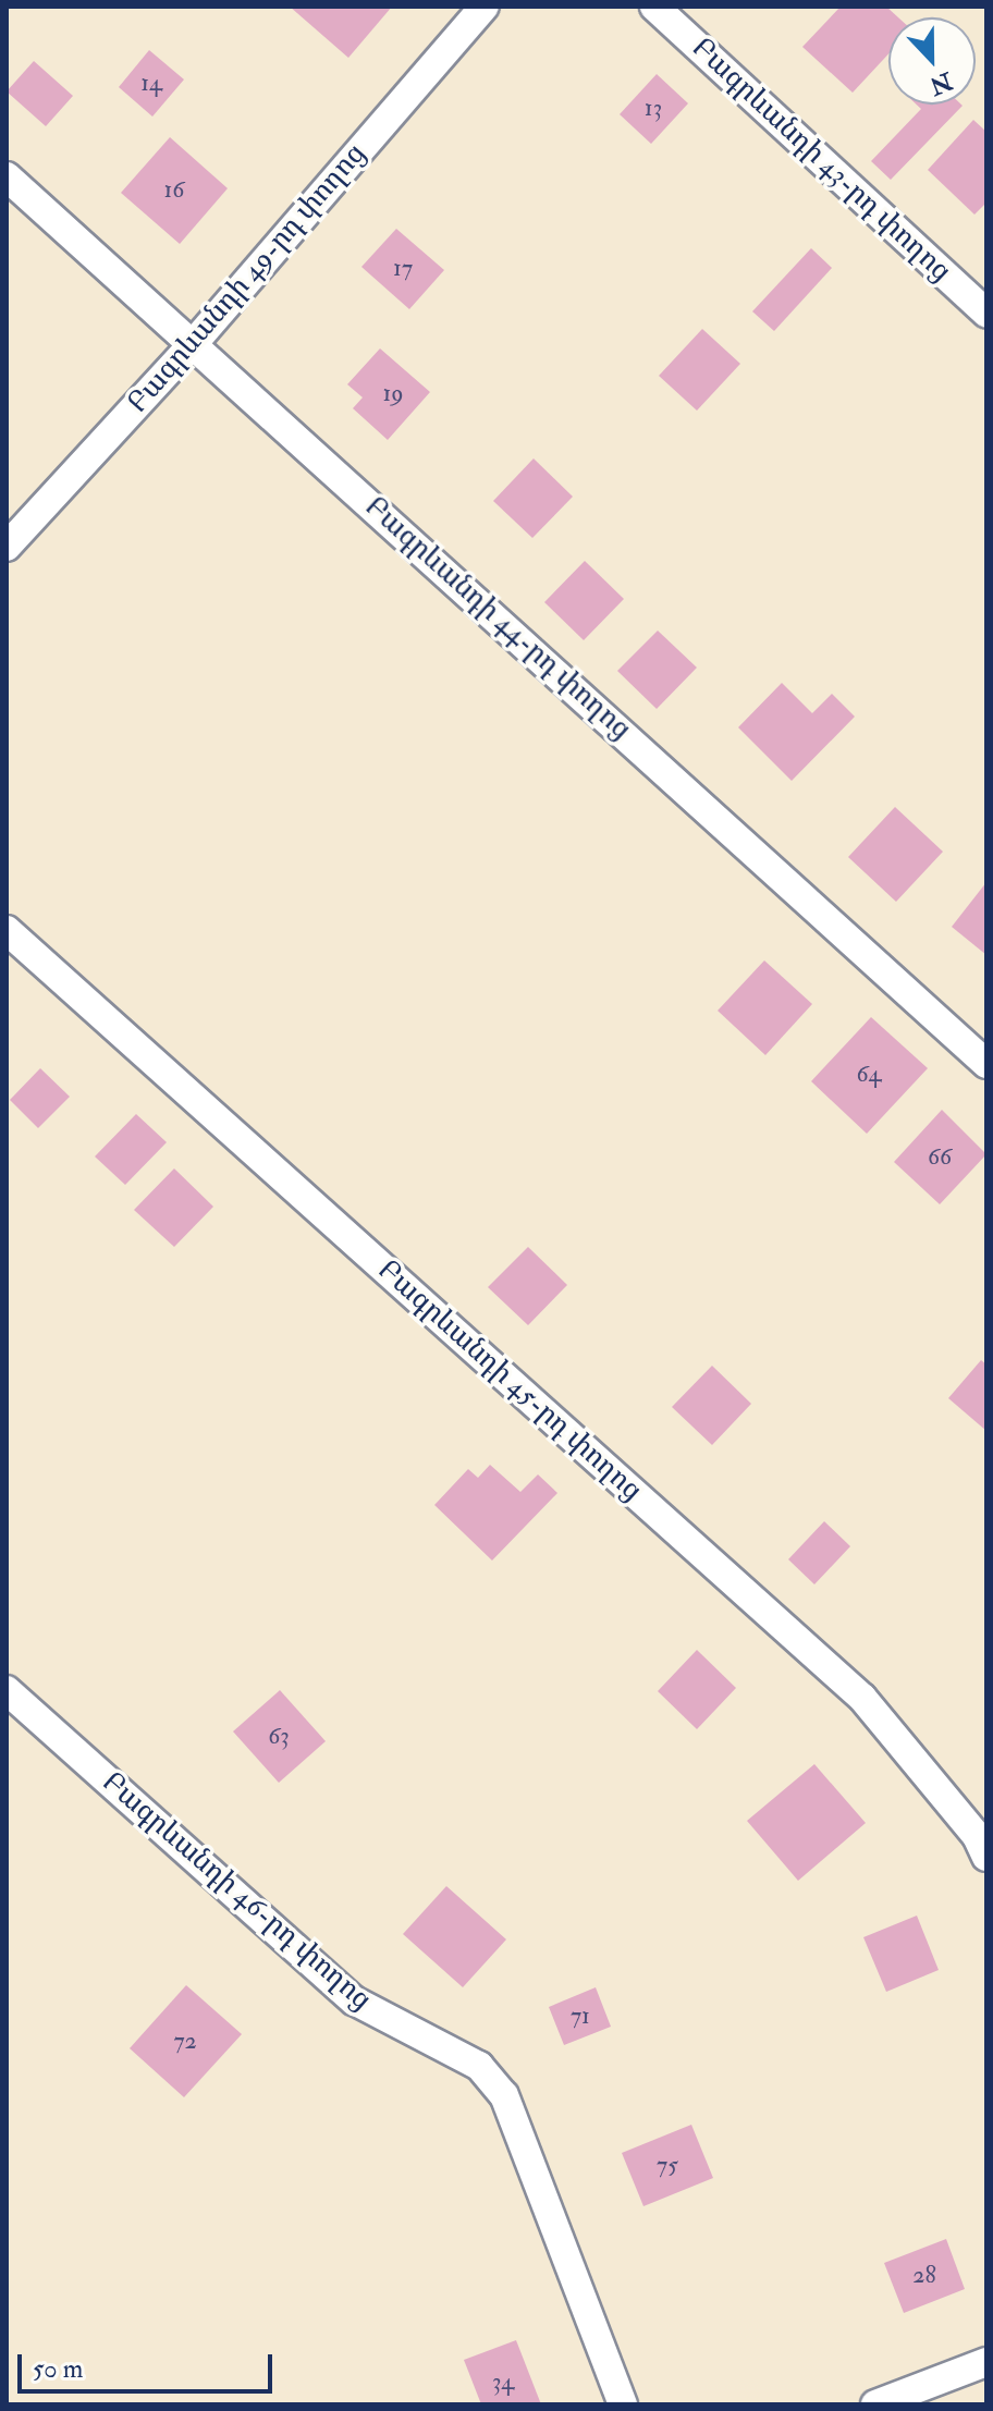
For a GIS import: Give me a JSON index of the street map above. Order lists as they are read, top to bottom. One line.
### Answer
{"streets":{"street":["Բագրևանդի 43-րդ փողոց","Բագրևանդի 49-րդ փողոց","Բագրևանդի 44-րդ փողոց","Բագրևանդի 45-րդ փողոց","Բագրևանդի 46-րդ փողոց"]},"crossings":[["Բագրևանդի 49-րդ փողոց","Բագրևանդի 44-րդ փողոց"]],"house_numbers":["14","13","16","17","19","64","66","63","71","72","75","28","34"],"scale_bar":"50 m","north":"bottom"}
